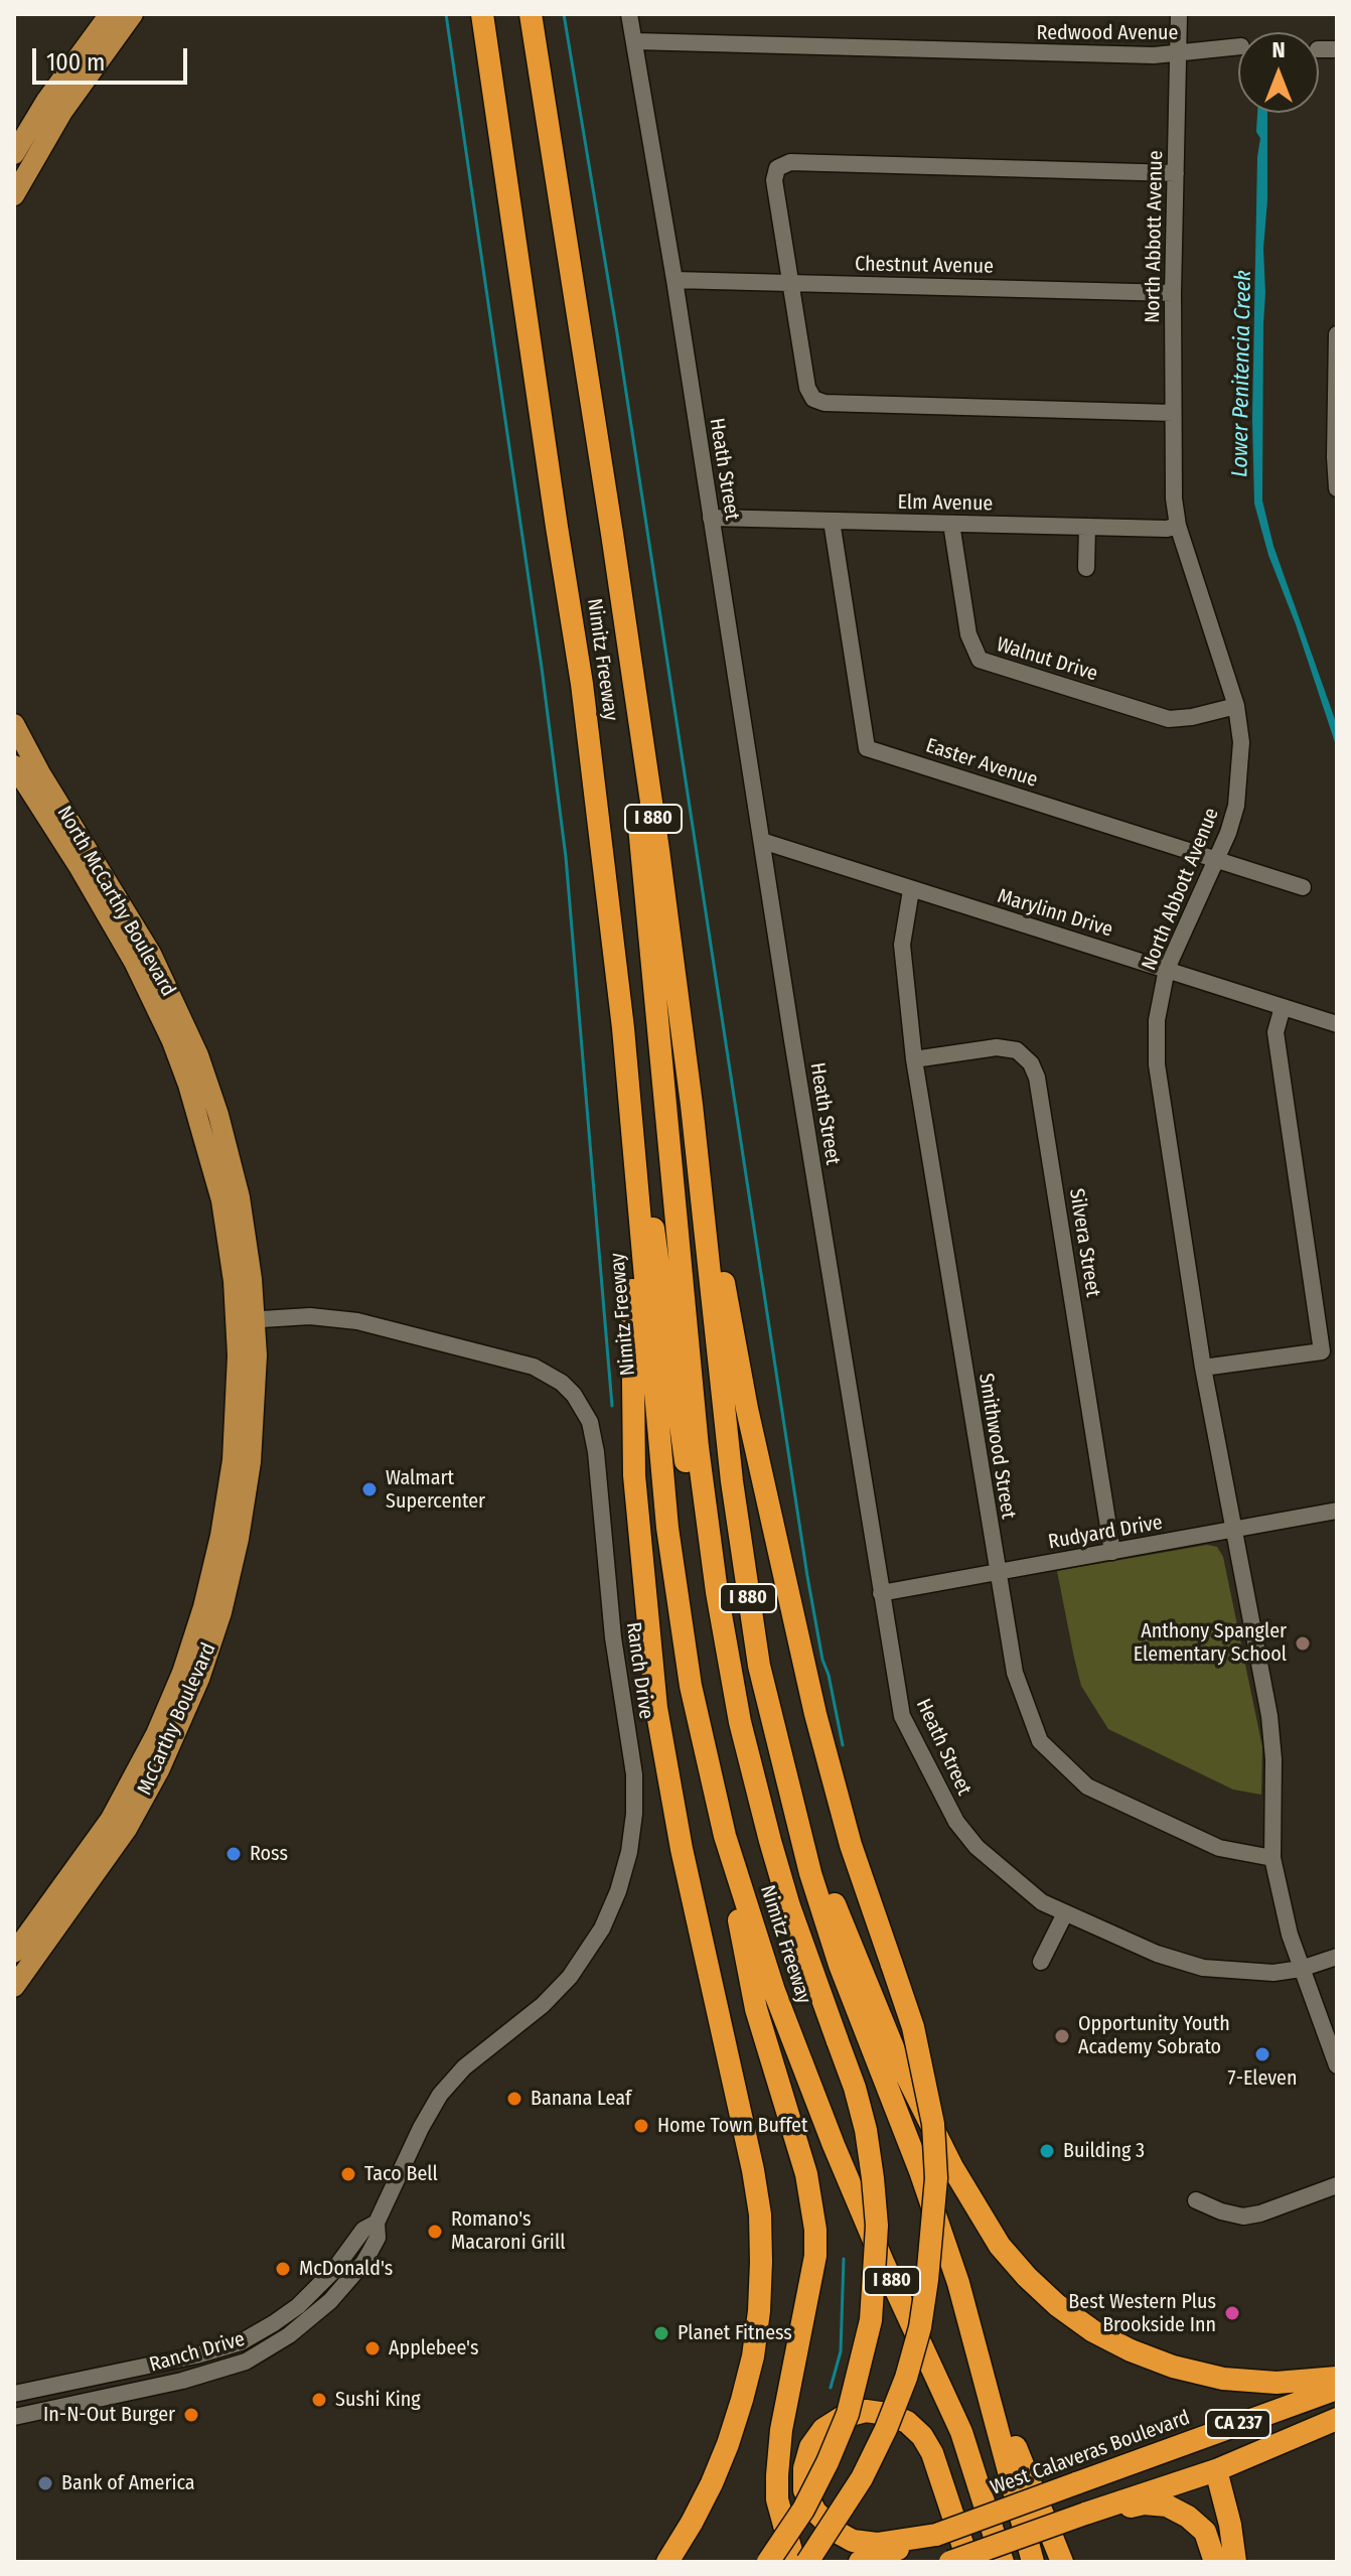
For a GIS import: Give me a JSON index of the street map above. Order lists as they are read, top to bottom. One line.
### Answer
{"streets":{"highway":["Nimitz Freeway","I 880","CA 237","West Calaveras Boulevard"],"main road":["North McCarthy Boulevard","McCarthy Boulevard"],"street":["Redwood Avenue","North Abbott Avenue","Chestnut Avenue","Heath Street","Elm Avenue","Walnut Drive","Easter Avenue","Marylinn Drive","Silvera Street","Smithwood Street","Rudyard Drive","Ranch Drive"]},"crossings":[["Redwood Avenue","North Abbott Avenue"],["Redwood Avenue","Heath Street"],["North Abbott Avenue","Chestnut Avenue"],["North Abbott Avenue","Heath Street"],["North Abbott Avenue","Elm Avenue"],["North Abbott Avenue","Walnut Drive"],["North Abbott Avenue","Easter Avenue"],["North Abbott Avenue","Marylinn Drive"],["North Abbott Avenue","Smithwood Street"],["North Abbott Avenue","Rudyard Drive"],["Chestnut Avenue","Heath Street"],["Heath Street","Elm Avenue"],["Heath Street","Marylinn Drive"],["Heath Street","Rudyard Drive"],["Elm Avenue","Walnut Drive"],["Elm Avenue","Easter Avenue"],["North McCarthy Boulevard","Ranch Drive"],["North McCarthy Boulevard","McCarthy Boulevard"],["Marylinn Drive","Smithwood Street"],["Silvera Street","Smithwood Street"],["Silvera Street","Rudyard Drive"],["Smithwood Street","Rudyard Drive"],["Ranch Drive","McCarthy Boulevard"]],"water":["Lower Penitencia Creek"],"places":["Walmart Supercenter","Anthony Spangler Elementary School","Ross","Opportunity Youth Academy Sobrato","7-Eleven","Banana Leaf","Home Town Buffet","Building 3","Taco Bell","Romano's Macaroni Grill","McDonald's","Best Western Plus Brookside Inn","Planet Fitness","Applebee's","Sushi King","In-N-Out Burger","Bank of America"],"scale_bar":"100 m","north":"top"}
